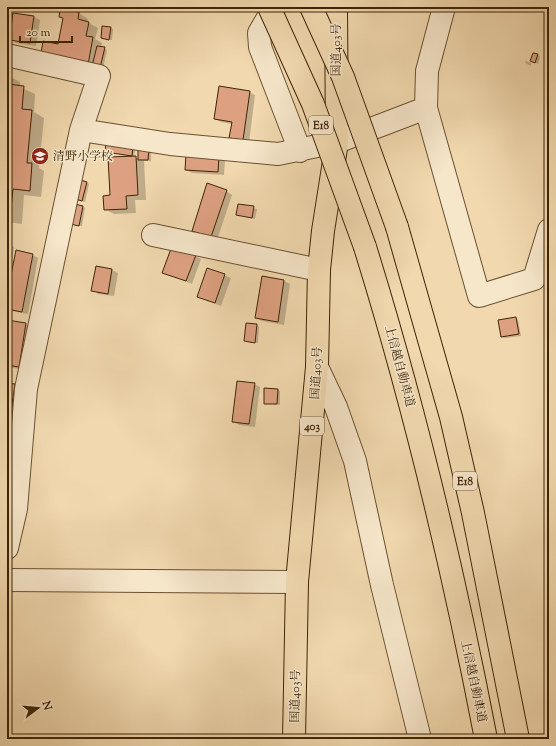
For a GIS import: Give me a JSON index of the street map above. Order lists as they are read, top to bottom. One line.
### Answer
{"streets":{"highway":["国道403号","E18","上信越自動車道","403"]},"places":{"school or university":["清野小学校"]},"scale_bar":"20 m","north":"right"}
